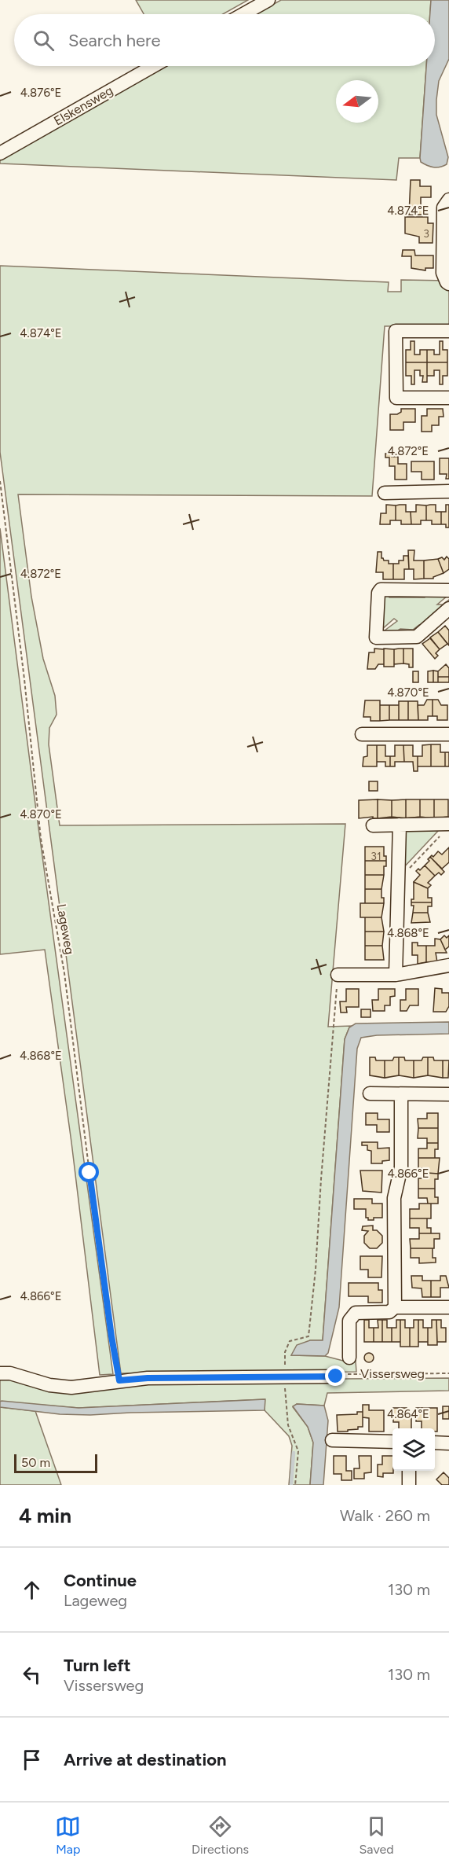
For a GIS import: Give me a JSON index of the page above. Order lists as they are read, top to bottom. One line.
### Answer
{"streets":{"street":["Elskensweg"],"path":["Lageweg","Vissersweg"]},"house_numbers":["3","31"],"scale_bar":"50 m","north":"left","page":{"search":"Search here","scale":"50 m","heading":["4 min","Walk · 260 m"],"list":[["Continue","Lageweg","130 m"],["Turn left","Vissersweg","130 m"],"Arrive at destination"],"nav":["Map","Directions","Saved"]},"coordinates":["4.876°E","4.874°E","4.872°E","4.870°E","4.868°E","4.866°E","4.864°E"]}
